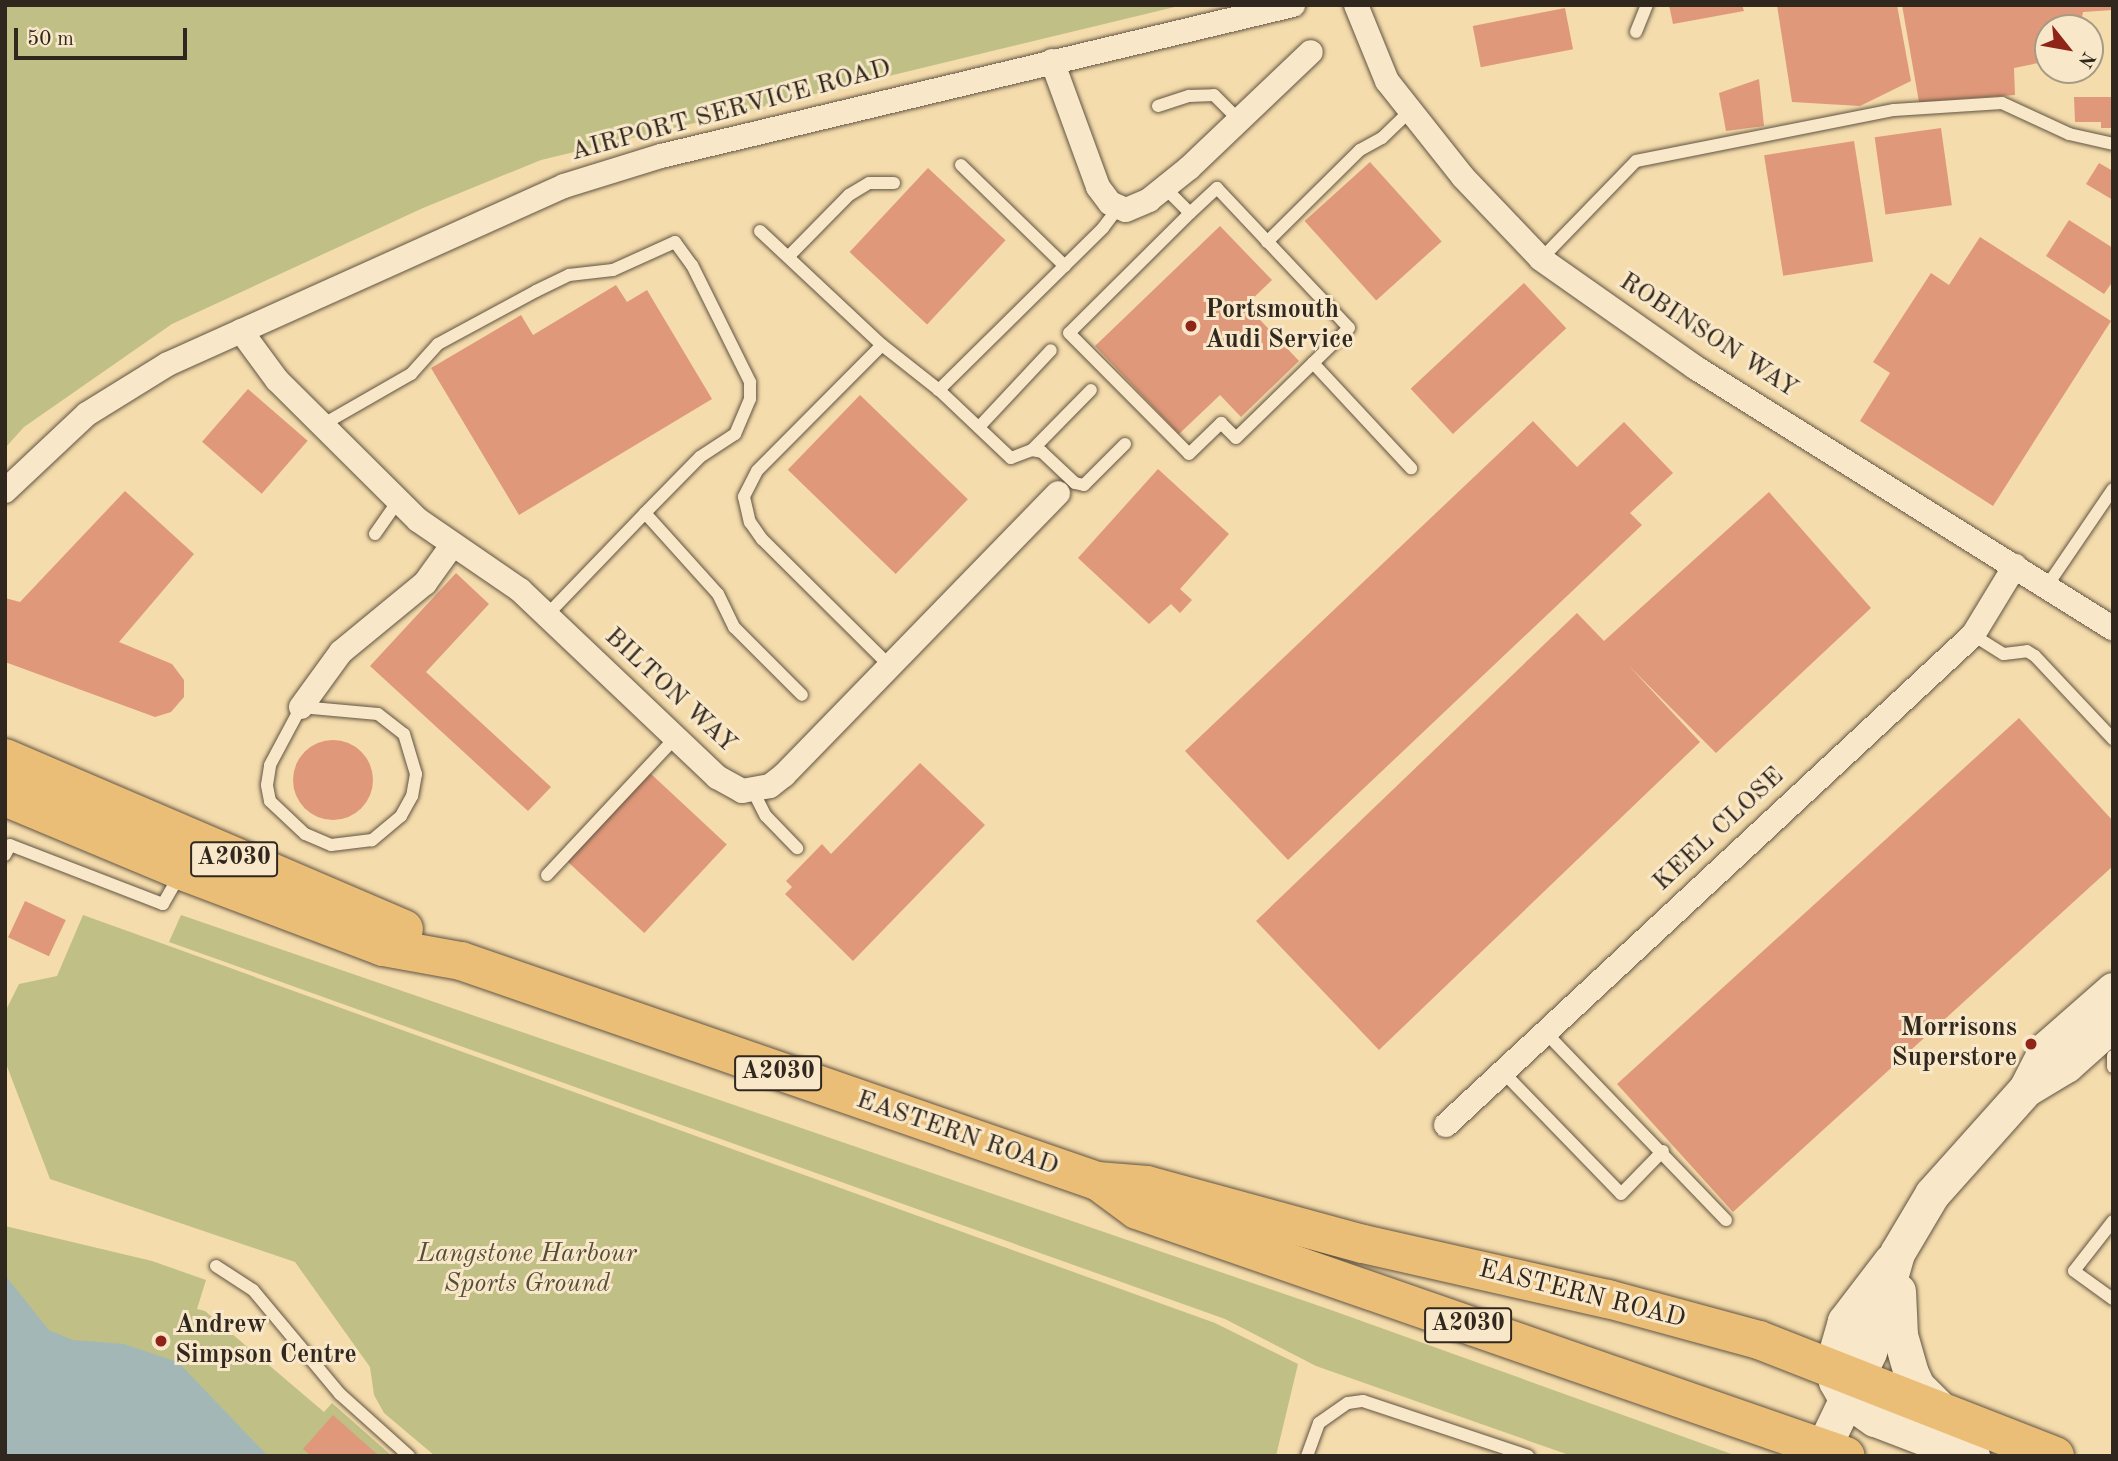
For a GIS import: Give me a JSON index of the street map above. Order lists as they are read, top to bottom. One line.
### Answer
{"streets":{"main road":["A2030","EASTERN ROAD"],"street":["AIRPORT SERVICE ROAD","ROBINSON WAY","BILTON WAY","KEEL CLOSE"]},"crossings":[["AIRPORT SERVICE ROAD","BILTON WAY"],["ROBINSON WAY","KEEL CLOSE"]],"parks":["Langstone Harbour Sports Ground"],"places":["Portsmouth Audi Service","Morrisons Superstore","Andrew Simpson Centre"],"scale_bar":"50 m","north":"bottom right"}
